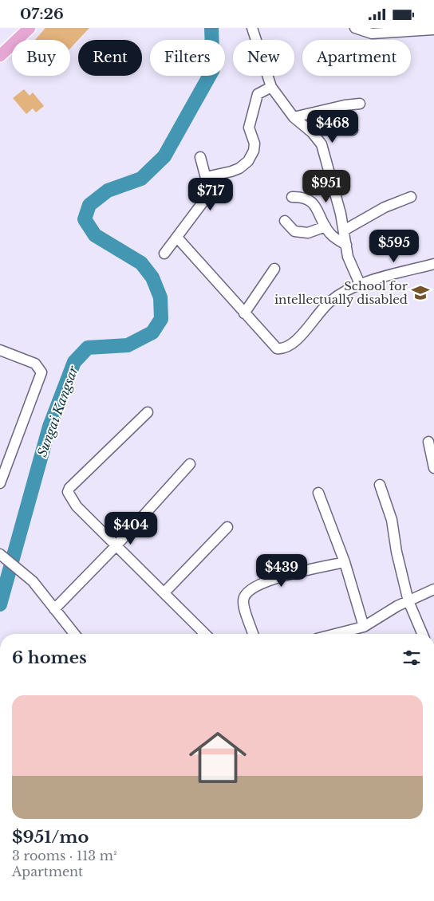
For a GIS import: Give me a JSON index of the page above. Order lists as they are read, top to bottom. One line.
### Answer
{"water":["Sungai Kangsar"],"places":{"school or university":["School for intellectually disabled"]},"page":{"status":"07:26","chip":["Buy","Rent","Filters","New","Apartment"],"price":["$468","$951","$717","$595","$404","$439"],"heading":"6 homes","list":[{"name":"$951/mo","note":"3 rooms · 113 m² · Apartment"}]}}
